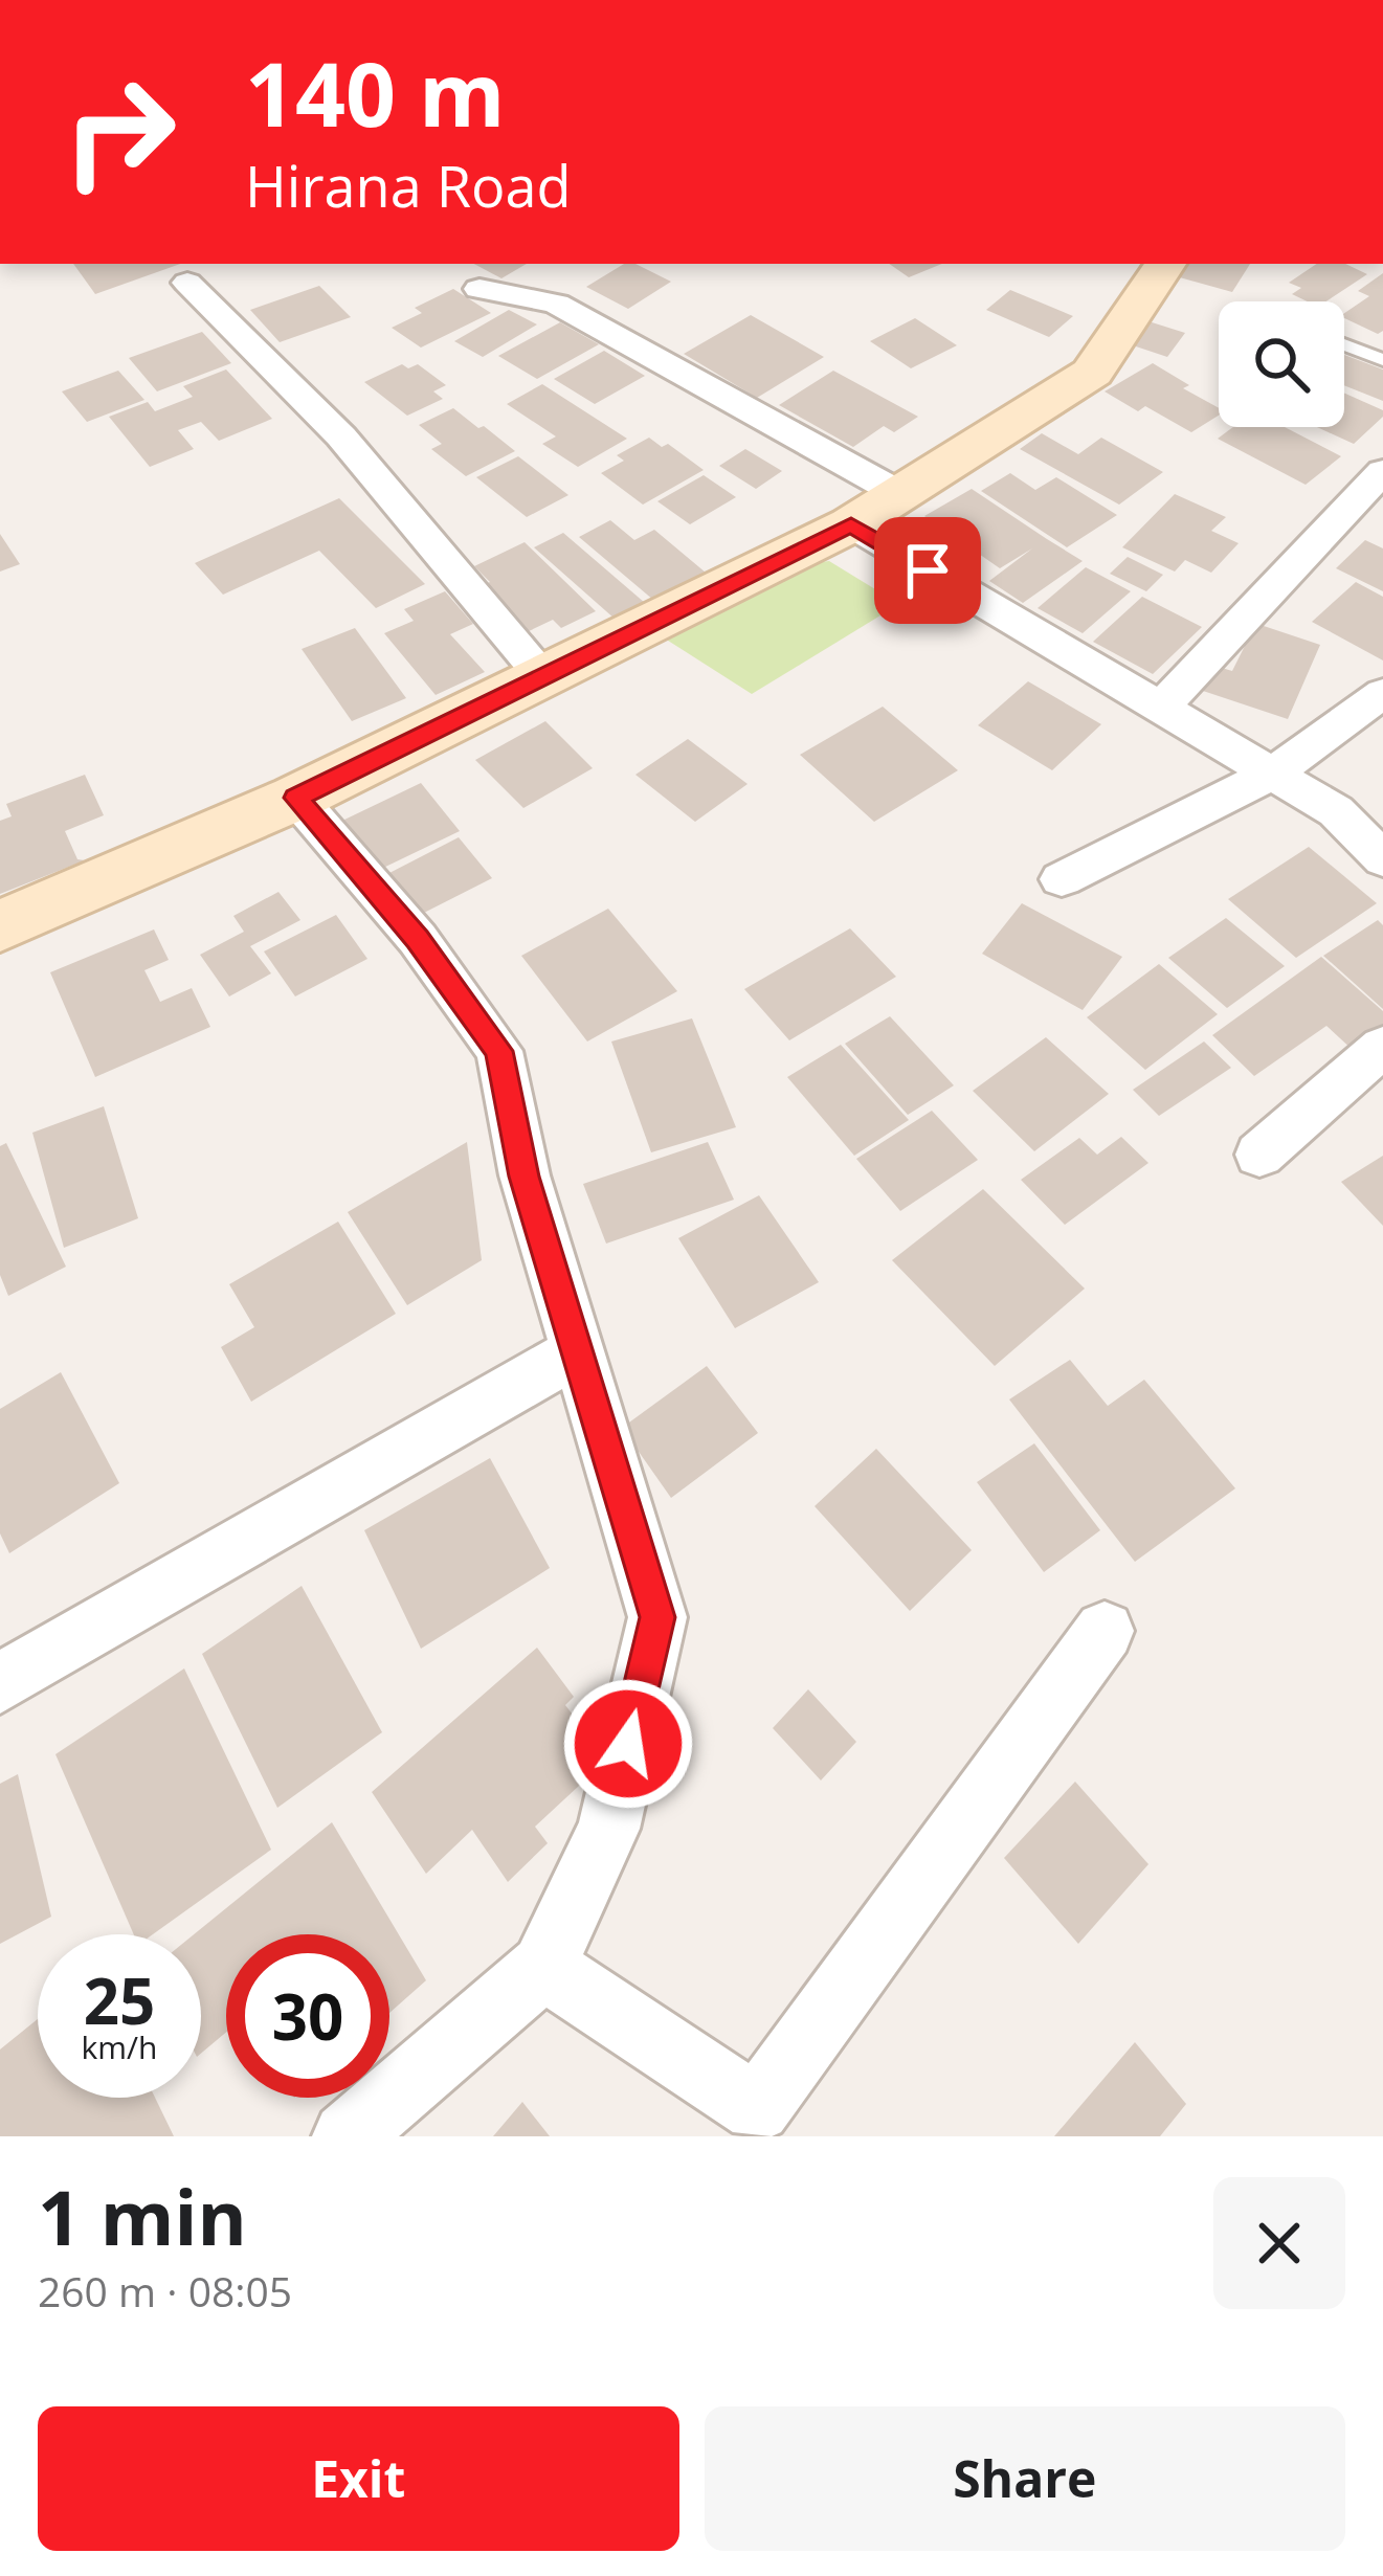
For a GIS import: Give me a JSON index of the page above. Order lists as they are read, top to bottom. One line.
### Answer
{"page":{"turn":["140 m","Hirana Road"],"speed":"25 km/h","limit":"30","heading":["1 min","260 m · 08:05"],"buttons":["Exit","Share"]}}
